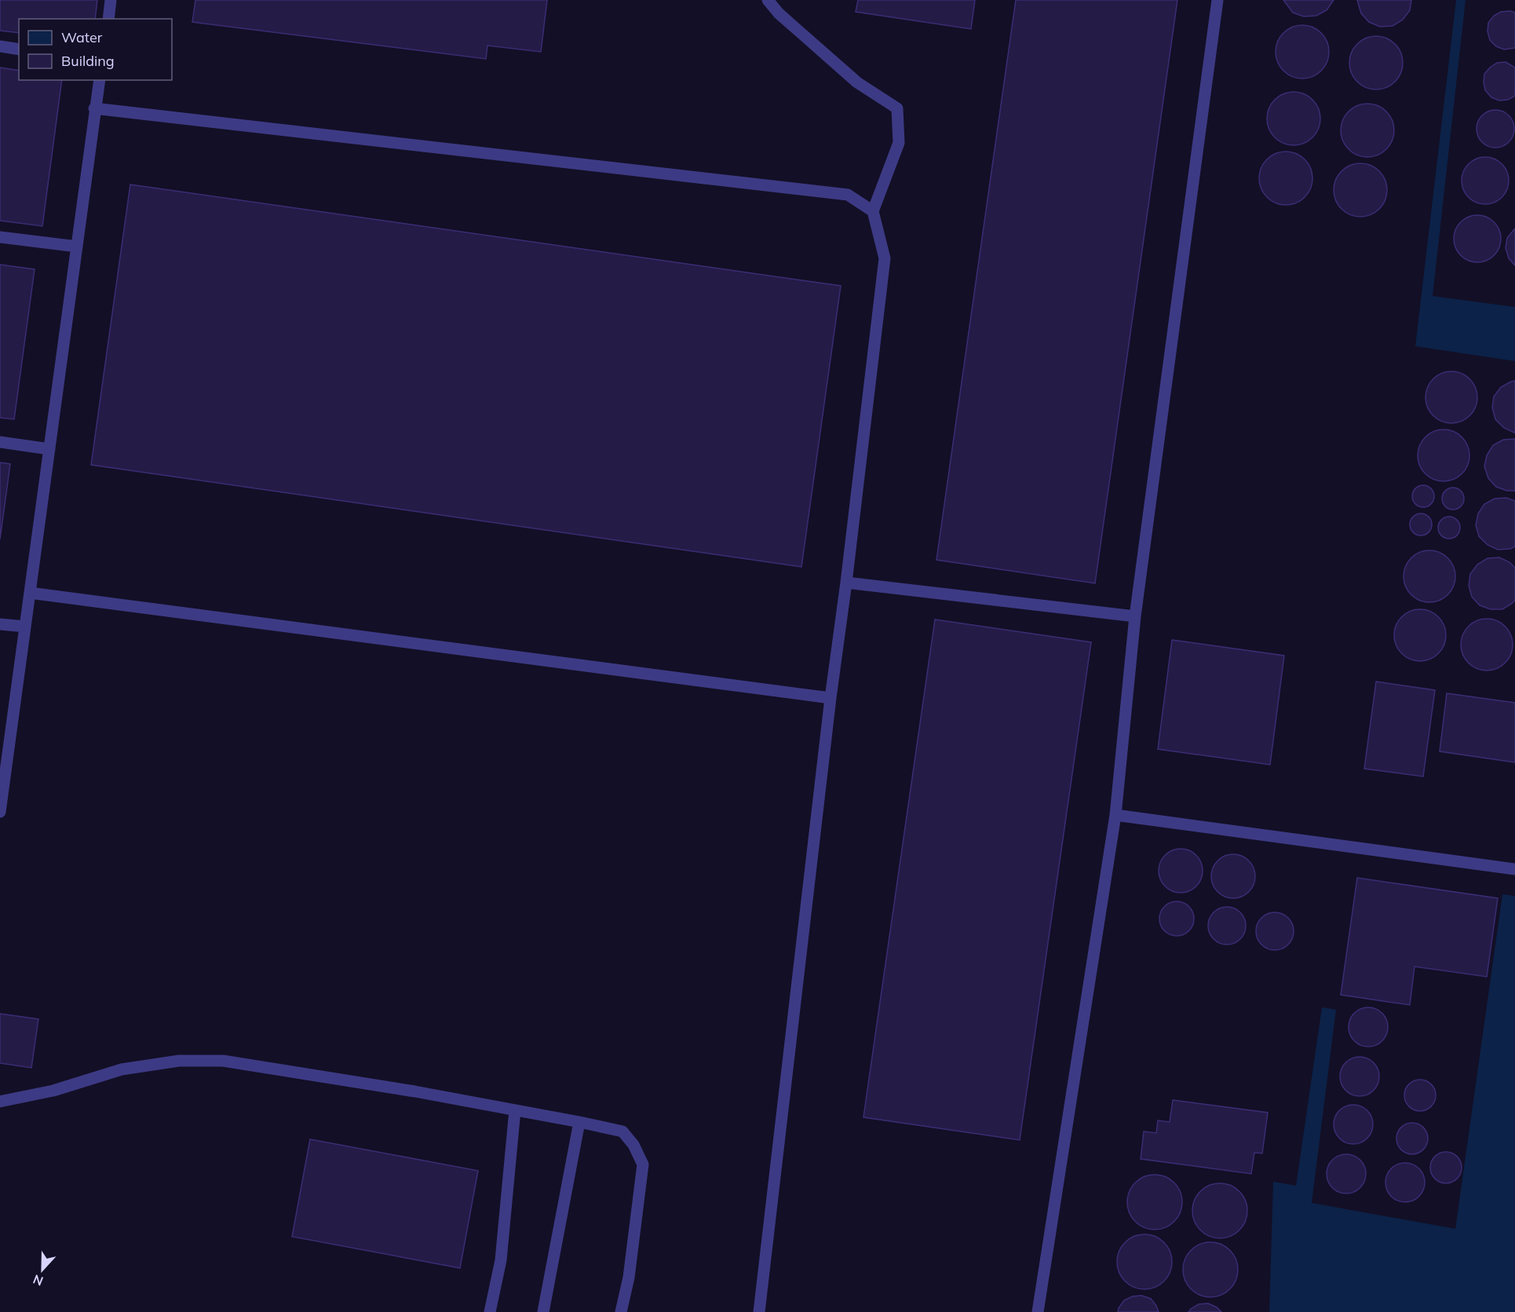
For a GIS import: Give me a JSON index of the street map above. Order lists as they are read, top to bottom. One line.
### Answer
{"legend":["Water","Building"],"north":"bottom"}
